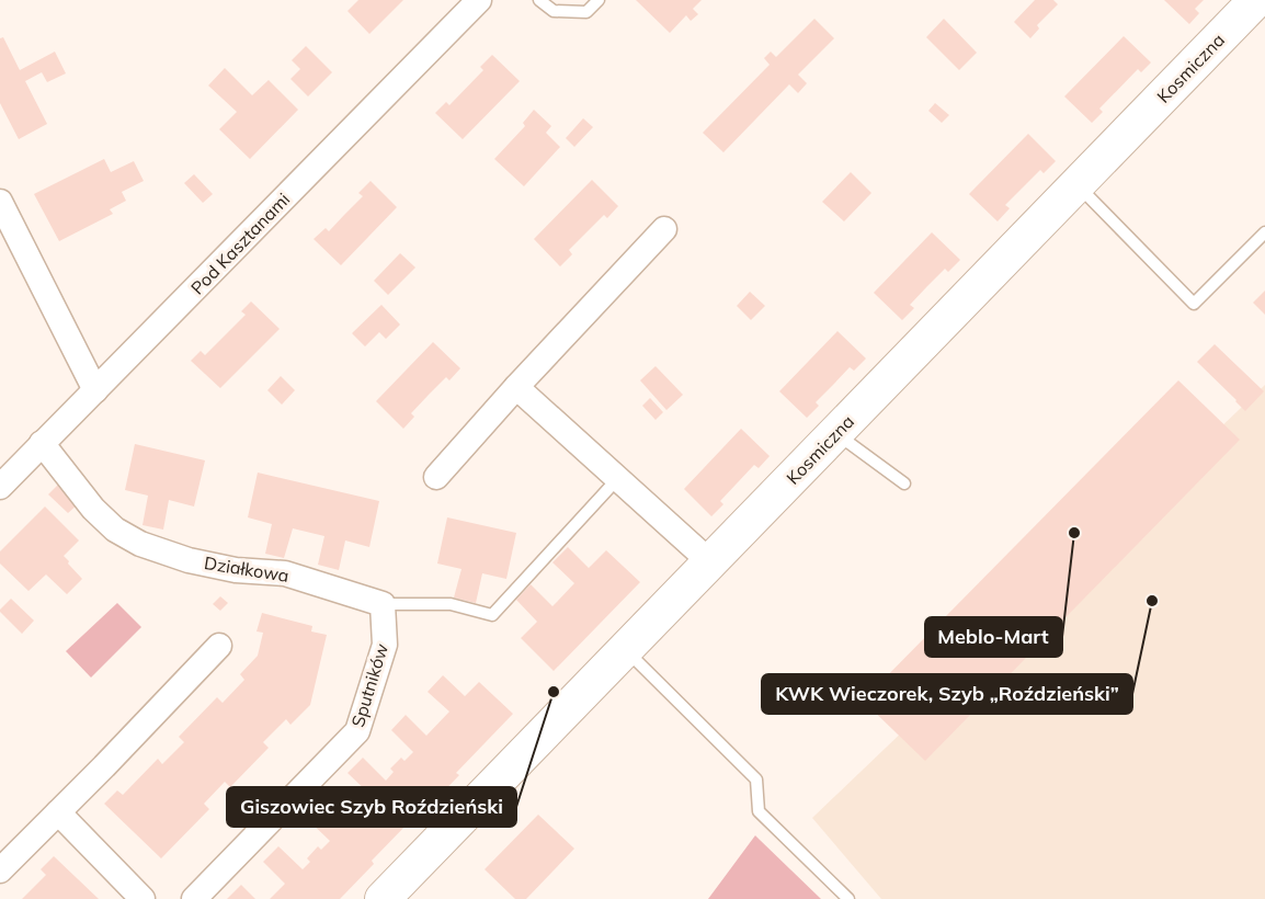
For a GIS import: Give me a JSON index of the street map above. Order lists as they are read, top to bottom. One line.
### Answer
{"streets":{"street":["Kosmiczna","Pod Kasztanami","Działkowa","Sputników"]},"crossings":[["Pod Kasztanami","Działkowa"],["Działkowa","Sputników"]],"places":["Meblo-Mart","KWK Wieczorek, Szyb „Roździeński”","Giszowiec Szyb Roździeński"]}
